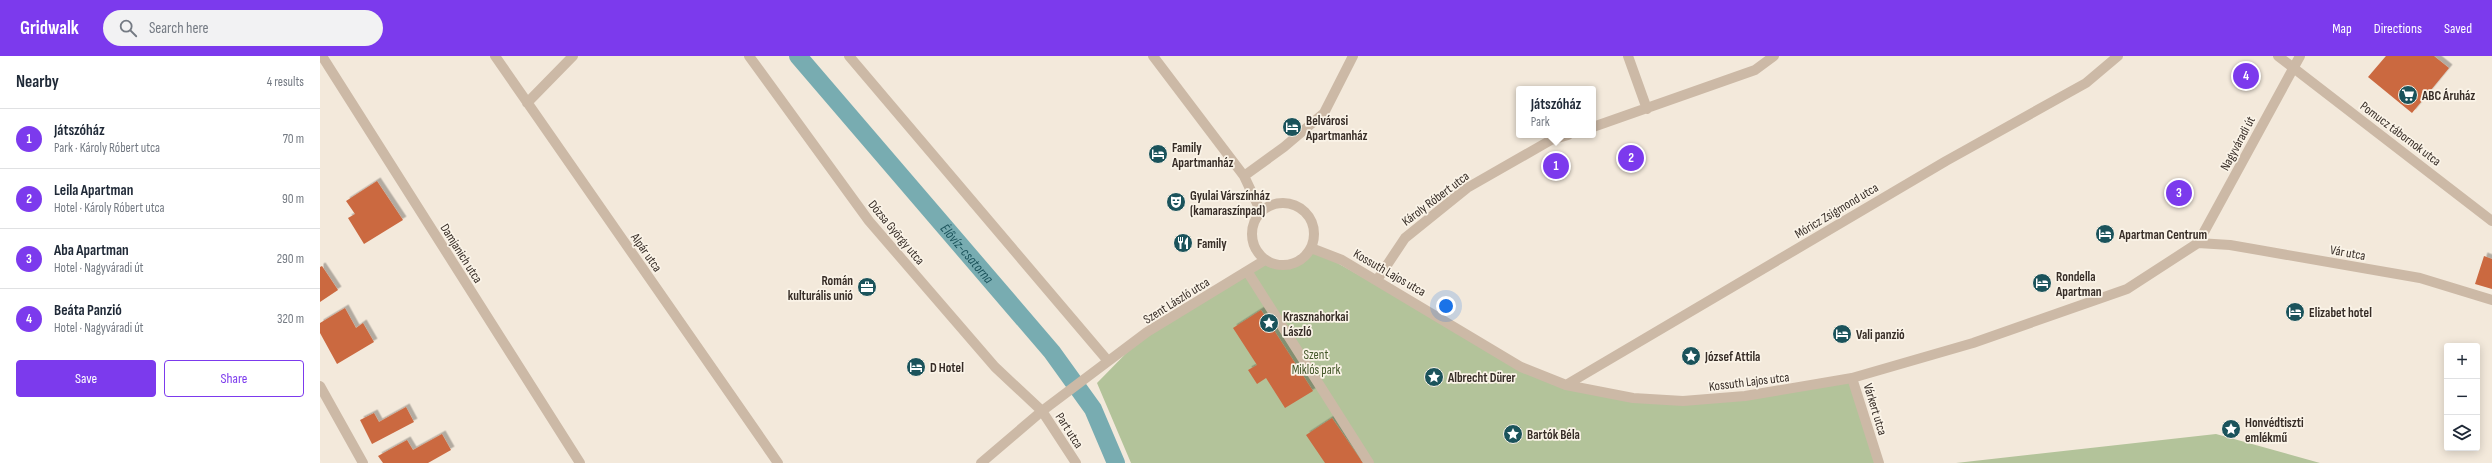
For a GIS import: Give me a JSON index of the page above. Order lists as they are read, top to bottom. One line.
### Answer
{"streets":{"street":["Pomucz tábornok utca","Nagyváradi út","Károly Róbert utca","Móricz Zsigmond utca","Dózsa György utca","Alpár utca","Vár utca","Damjanich utca","Kossuth Lajos utca","Szent László utca","Várkert utca","Part utca"]},"crossings":[["Pomucz tábornok utca","Nagyváradi út"],["Nagyváradi út","Vár utca"],["Nagyváradi út","Kossuth Lajos utca"],["Károly Róbert utca","Kossuth Lajos utca"],["Móricz Zsigmond utca","Kossuth Lajos utca"],["Dózsa György utca","Szent László utca"],["Dózsa György utca","Part utca"],["Vár utca","Kossuth Lajos utca"],["Kossuth Lajos utca","Szent László utca"],["Kossuth Lajos utca","Várkert utca"],["Szent László utca","Part utca"]],"water":["Élővíz-csatorna"],"parks":["Szent Miklós park"],"places":{"supermarket":["ABC Áruház"],"hotel":["Belvárosi Apartmanház","Family Apartmanház","Apartman Centrum","Rondella Apartman","Elizabet hotel","Vali panzió","D Hotel"],"theatre":["Gyulai Várszínház (kamaraszínpad)"],"restaurant":["Family"],"office":["Román kulturális unió"],"place":["Krasznahorkai László","József Attila","Albrecht Dürer","Honvédtiszti emlékmű","Bartók Béla"]},"page":{"header":"Gridwalk","search":"Search here","nav":["Map","Directions","Saved"],"heading":["Nearby","4 results"],"pins":["4","2","1","3"],"popup":["Játszóház","Park"],"list":[{"mark":"1","name":"Játszóház","note":"Park · Károly Róbert utca","value":"70 m"},{"mark":"2","name":"Leila Apartman","note":"Hotel · Károly Róbert utca","value":"90 m"},{"mark":"3","name":"Aba Apartman","note":"Hotel · Nagyváradi út","value":"290 m"},{"mark":"4","name":"Beáta Panzió","note":"Hotel · Nagyváradi út","value":"320 m"}],"map_buttons":["+","−"],"buttons":["Save","Share"]}}
